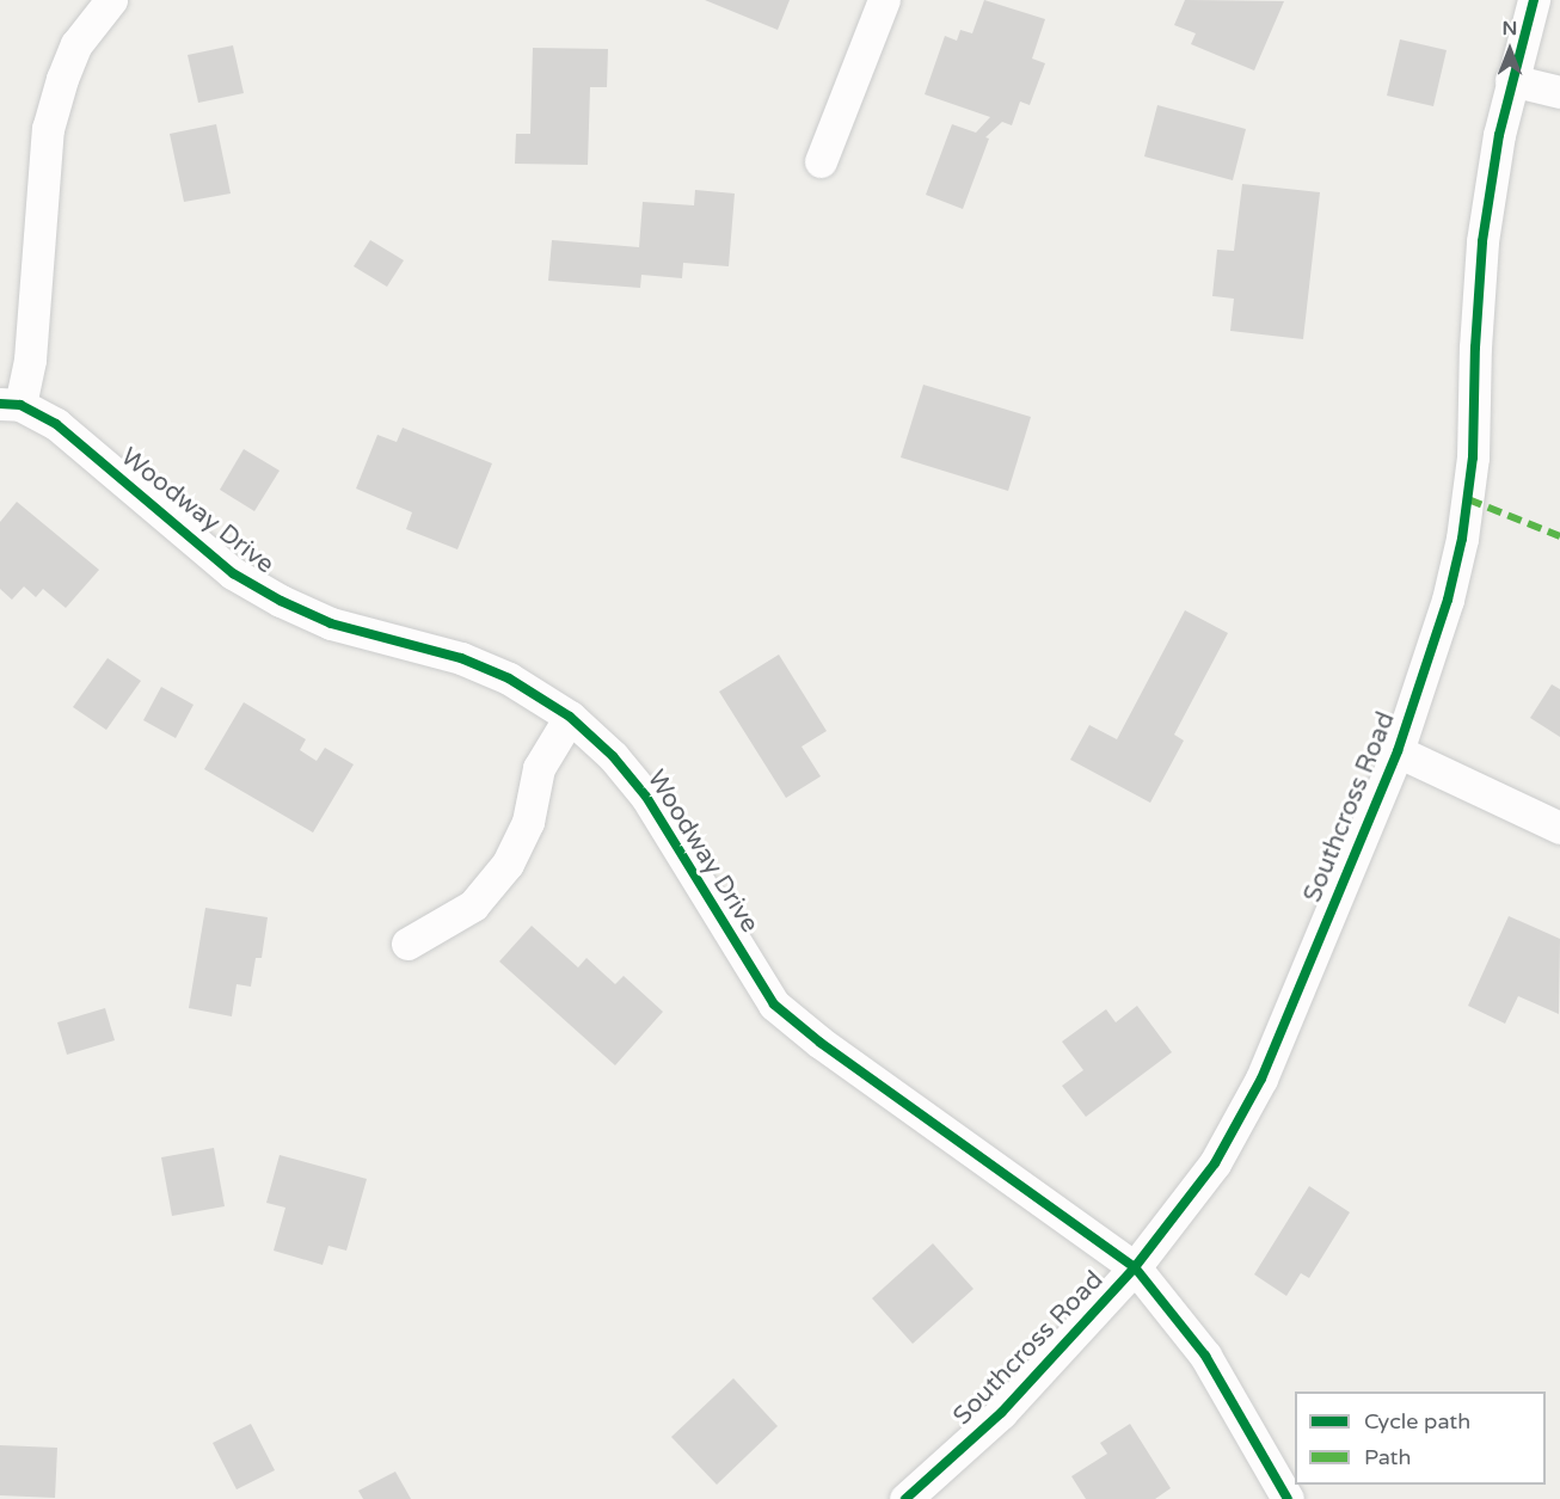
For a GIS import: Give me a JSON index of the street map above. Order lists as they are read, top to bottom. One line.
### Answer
{"streets":{"street":["Woodway Drive","Southcross Road"]},"crossings":[["Woodway Drive","Southcross Road"]],"legend":["Cycle path","Path"],"north":"top"}
